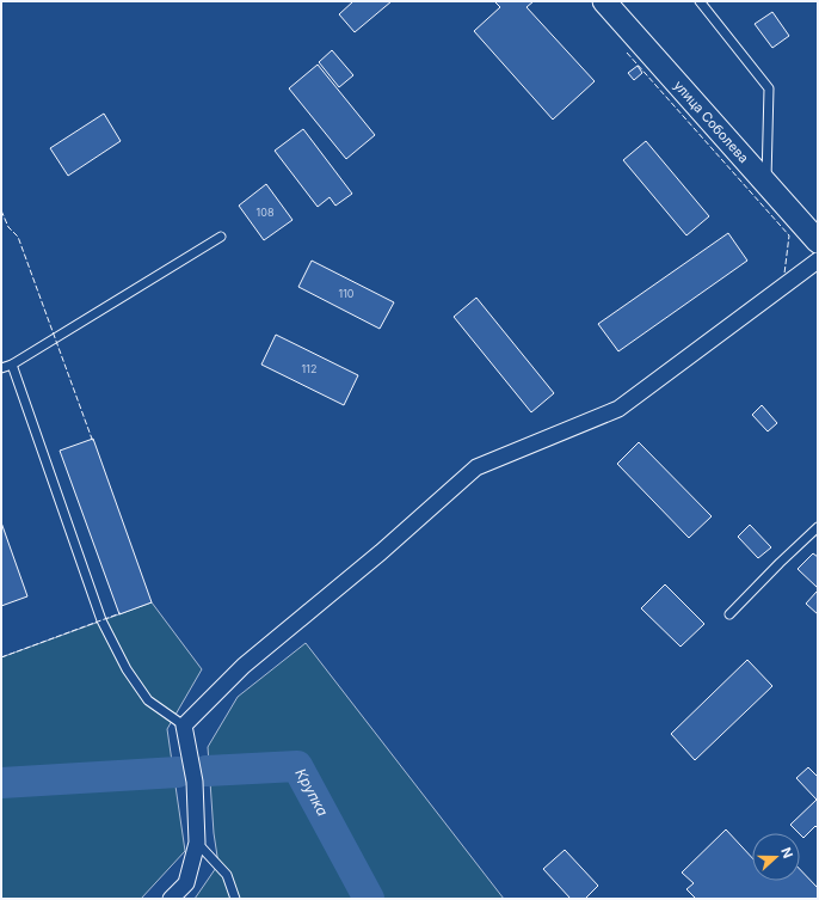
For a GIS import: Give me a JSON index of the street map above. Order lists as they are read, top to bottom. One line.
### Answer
{"streets":{"street":["улица Соболева"]},"water":["Крупка"],"house_numbers":["108","110","112"],"north":"right"}
